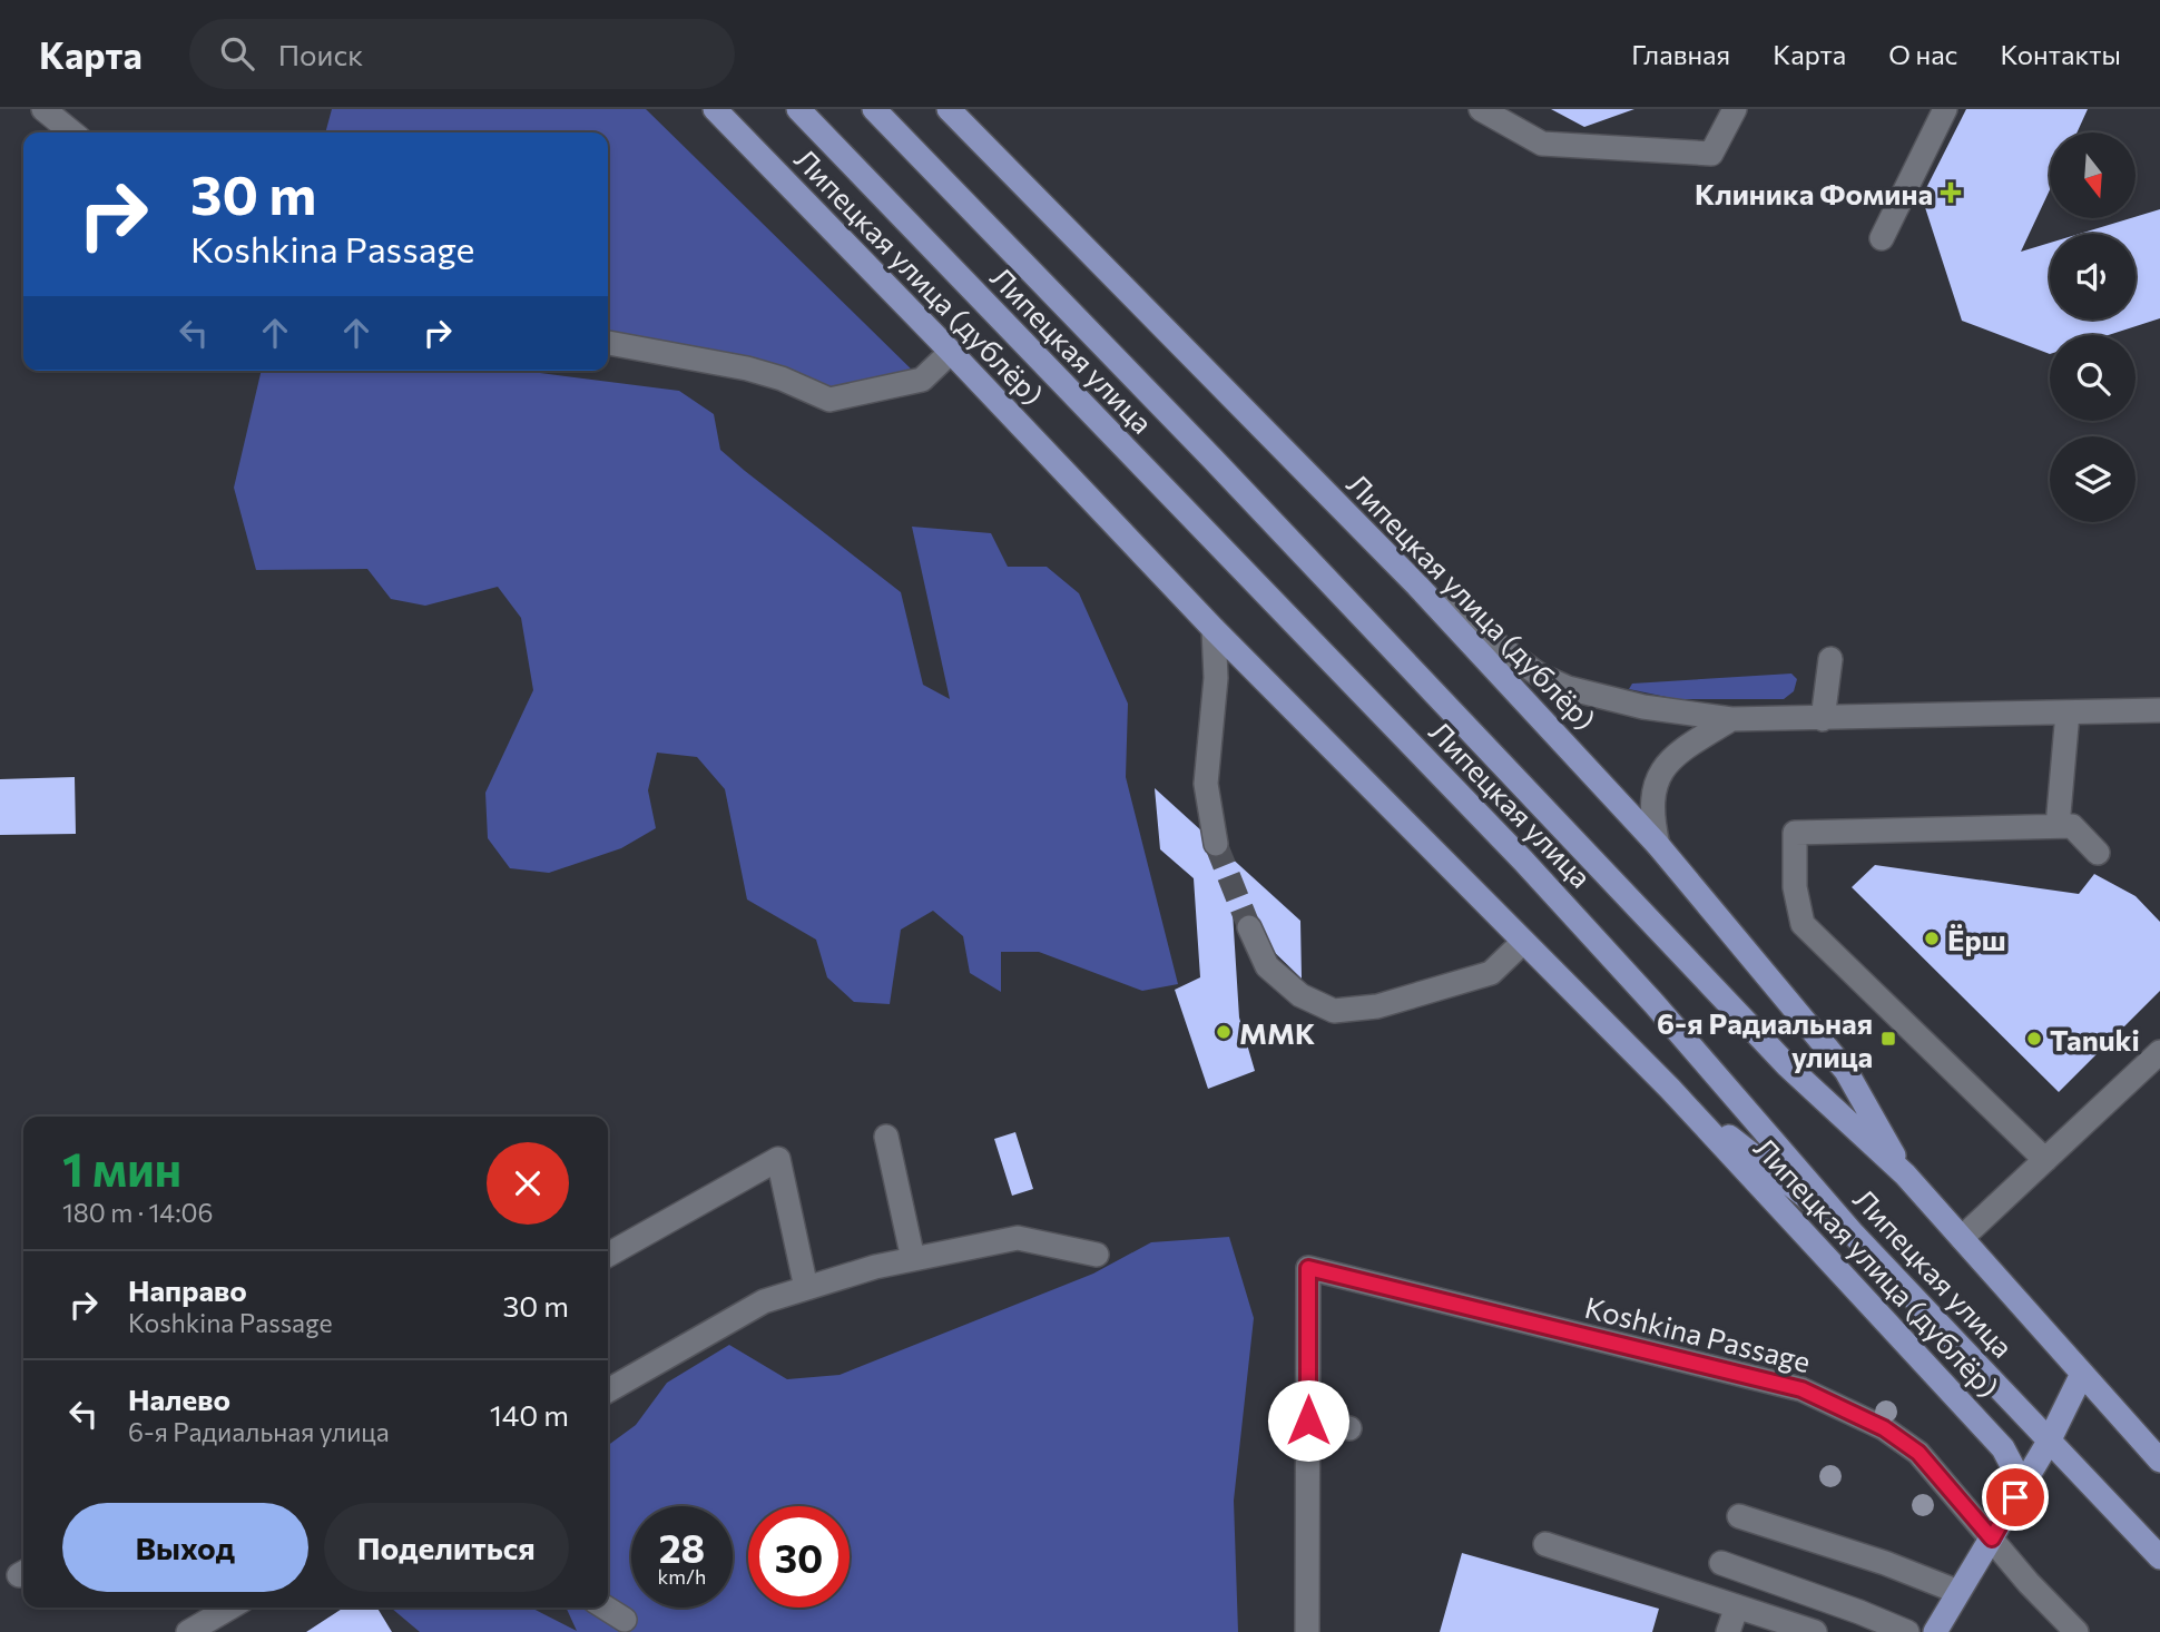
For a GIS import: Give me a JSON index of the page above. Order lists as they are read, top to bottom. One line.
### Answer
{"streets":{"main road":["Липецкая улица (дублёр)","Липецкая улица"],"street":["Koshkina Passage"]},"crossings":[["Липецкая улица (дублёр)","Липецкая улица"]],"places":{"health":["Клиника Фомина"],"other":["Ёрш","ММК","Tanuki"],"transit":["6-я Радиальная улица"]},"north":"bottom","page":{"header":"Карта","search":"Поиск","nav":["Главная","Карта","О нас","Контакты"],"turn":["30 m","Koshkina Passage"],"heading":["1 мин","180 m · 14:06"],"list":[{"name":"Направо","note":"Koshkina Passage","value":"30 m"},{"name":"Налево","note":"6-я Радиальная улица","value":"140 m"}],"buttons":["Выход","Поделиться"],"speed":"28 km/h","limit":"30"}}
